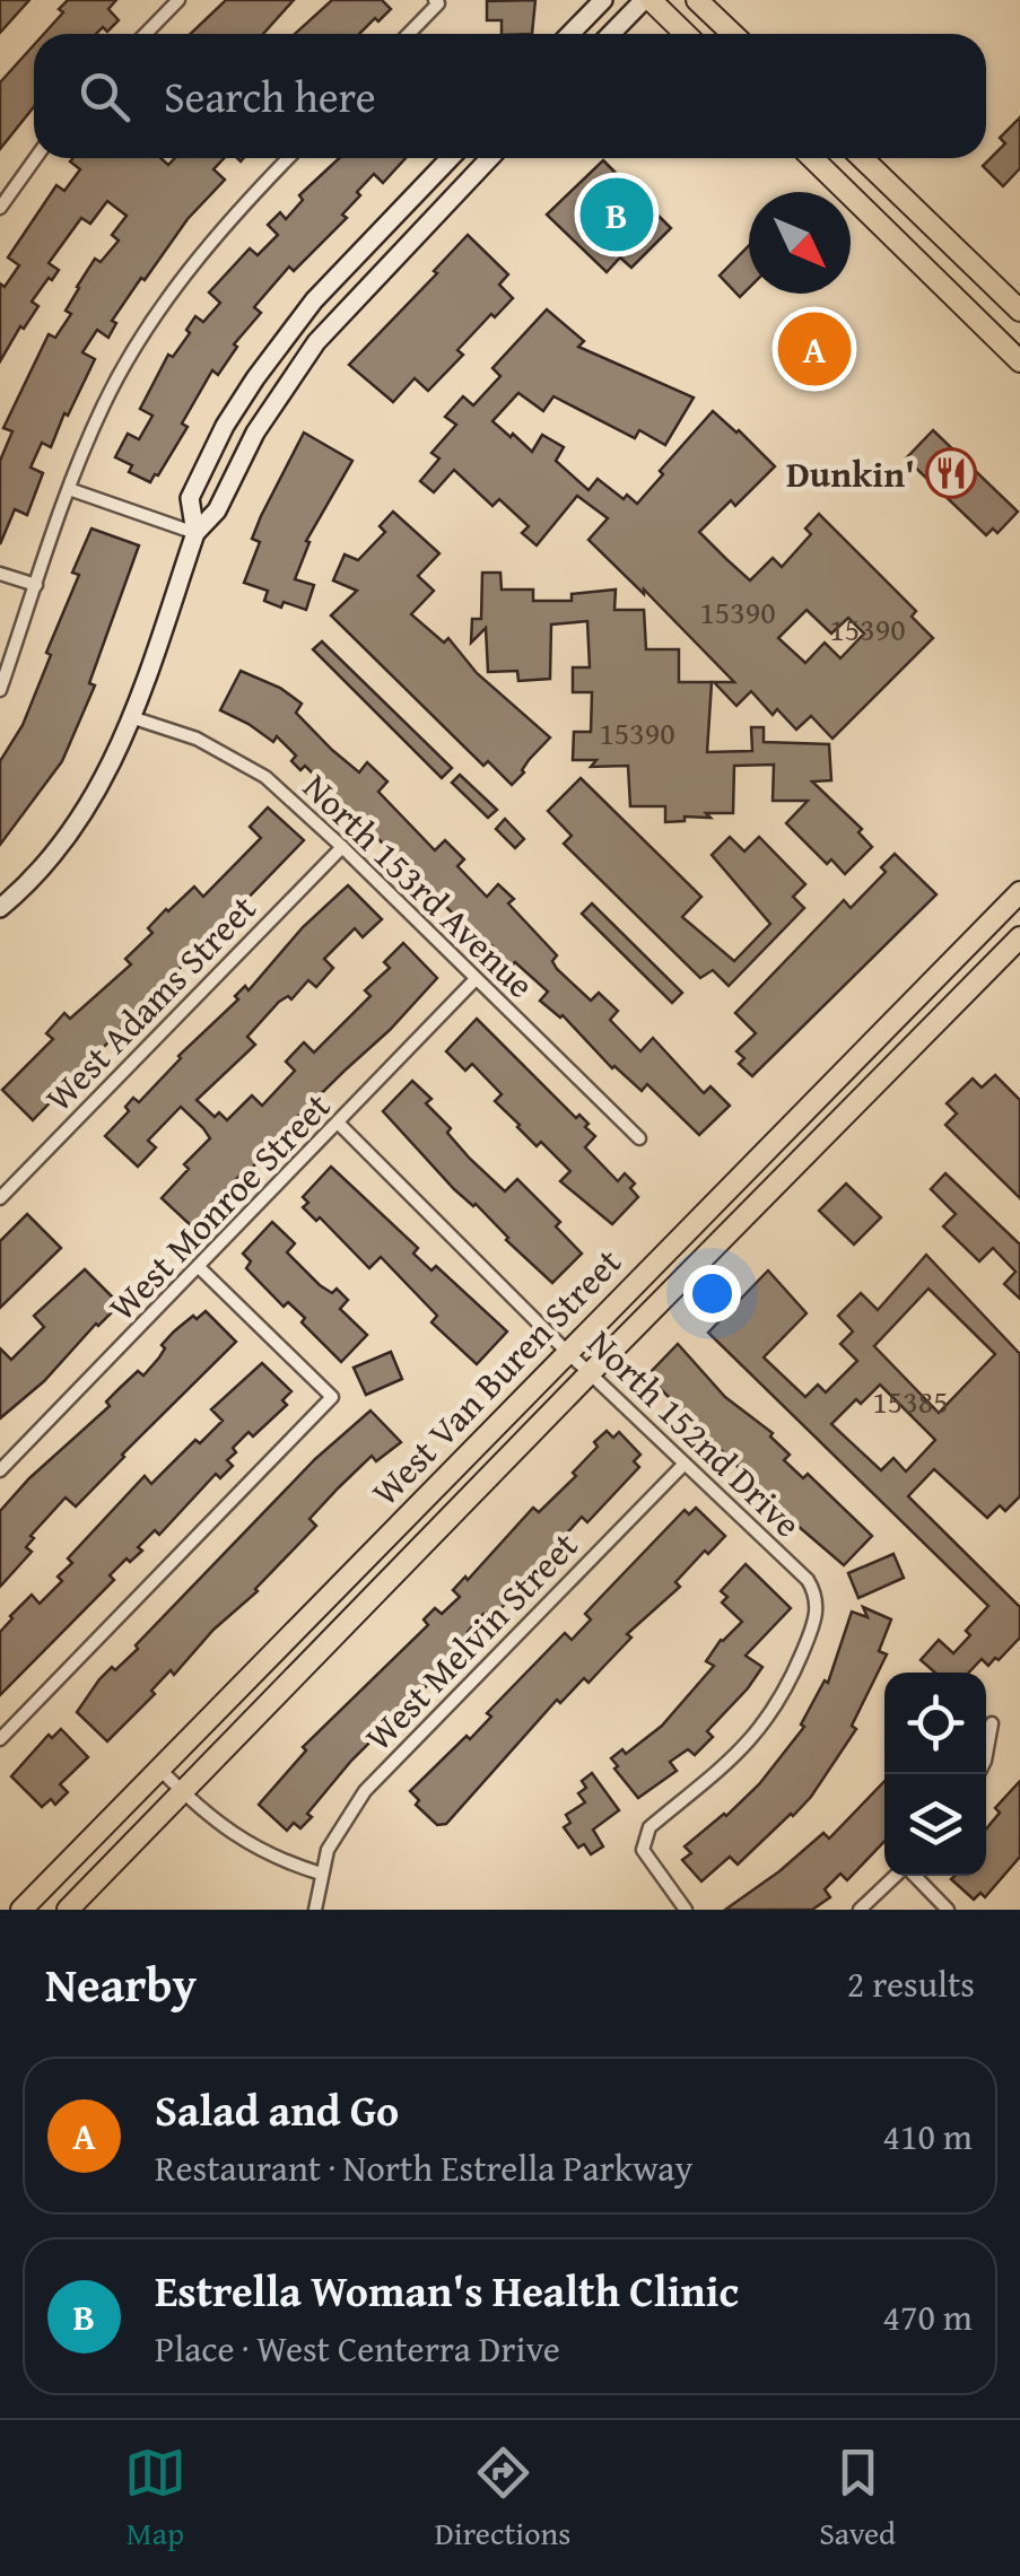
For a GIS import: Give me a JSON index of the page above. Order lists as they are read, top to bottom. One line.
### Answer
{"streets":{"main road":["West Van Buren Street"],"street":["North 153rd Avenue","West Adams Street","West Monroe Street","North 152nd Drive","West Melvin Street"]},"crossings":[["North 153rd Avenue","West Adams Street"],["North 153rd Avenue","West Monroe Street"],["West Monroe Street","North 152nd Drive"],["West Van Buren Street","North 152nd Drive"],["North 152nd Drive","West Melvin Street"]],"places":{"restaurant":["Dunkin'"]},"house_numbers":["15390","15390","15390","15385"],"north":"bottom right","page":{"search":"Search here","pins":["B","A"],"heading":["Nearby","2 results"],"list":[{"mark":"A","name":"Salad and Go","note":"Restaurant · North Estrella Parkway","value":"410 m"},{"mark":"B","name":"Estrella Woman's Health Clinic","note":"Place · West Centerra Drive","value":"470 m"}],"nav":["Map","Directions","Saved"]}}
